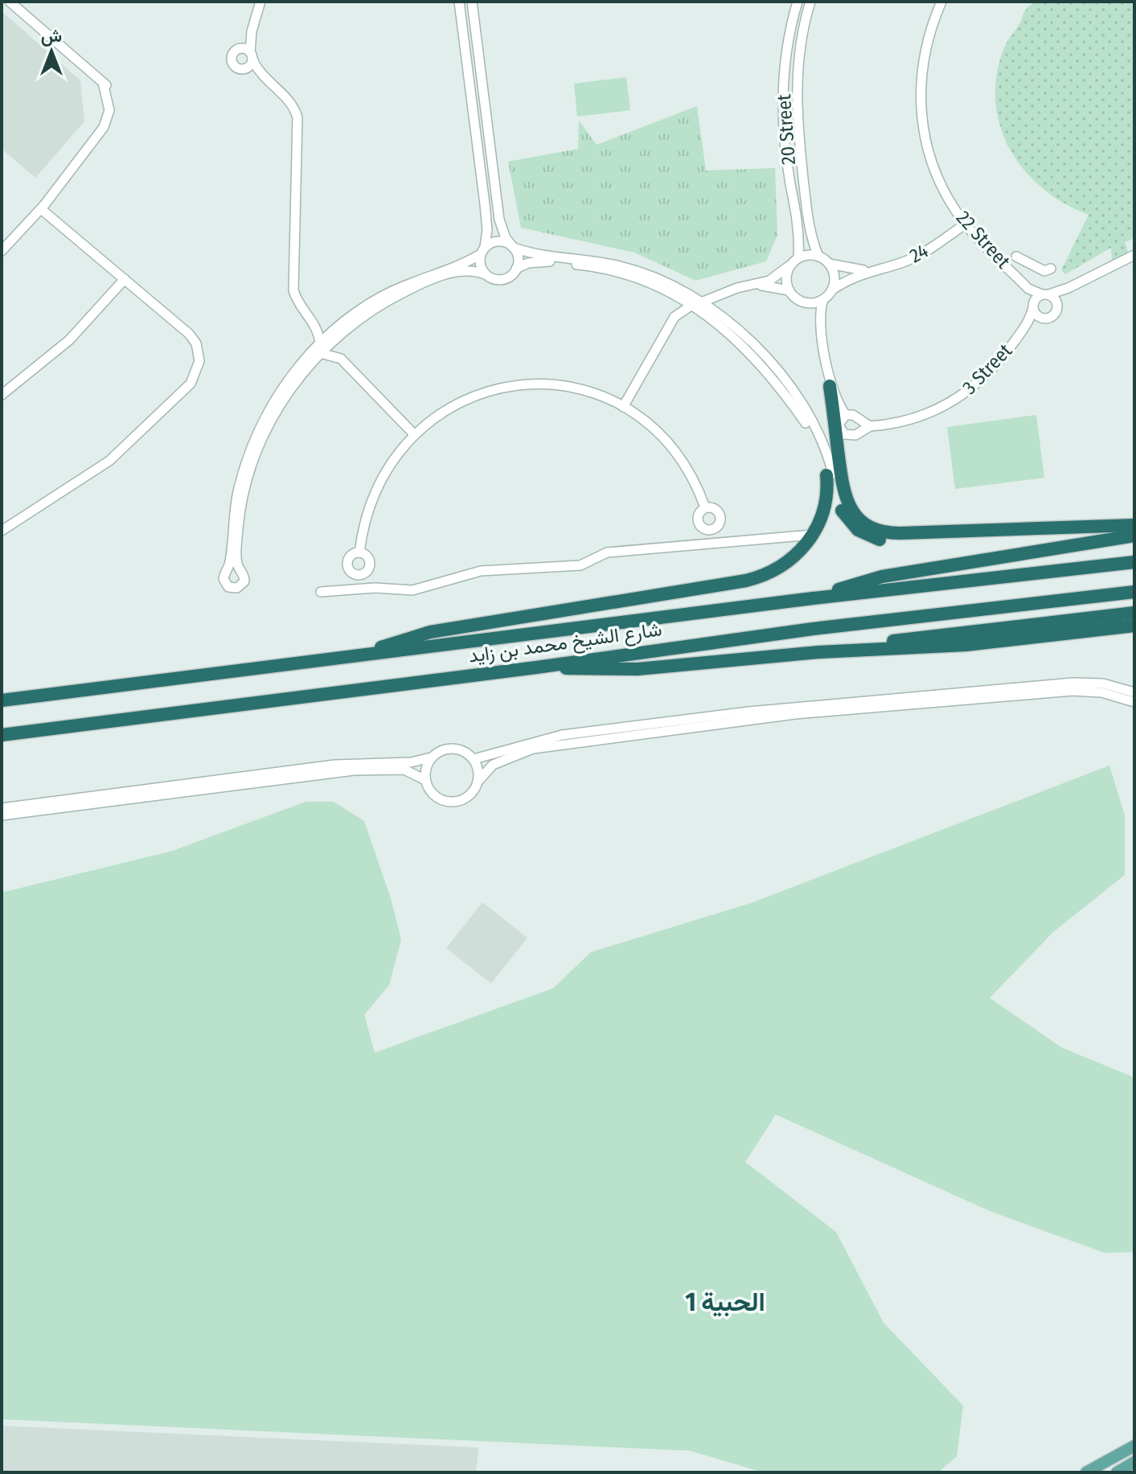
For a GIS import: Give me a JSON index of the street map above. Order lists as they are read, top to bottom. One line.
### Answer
{"streets":{"highway":["شارع الشيخ محمد بن زايد"],"street":["20 Street","22 Street","24","3 Street"]},"crossings":[["20 Street","24"],["20 Street","3 Street"],["22 Street","24"],["22 Street","3 Street"],["24","3 Street"]],"districts":["الحبية 1"],"north":"top"}
